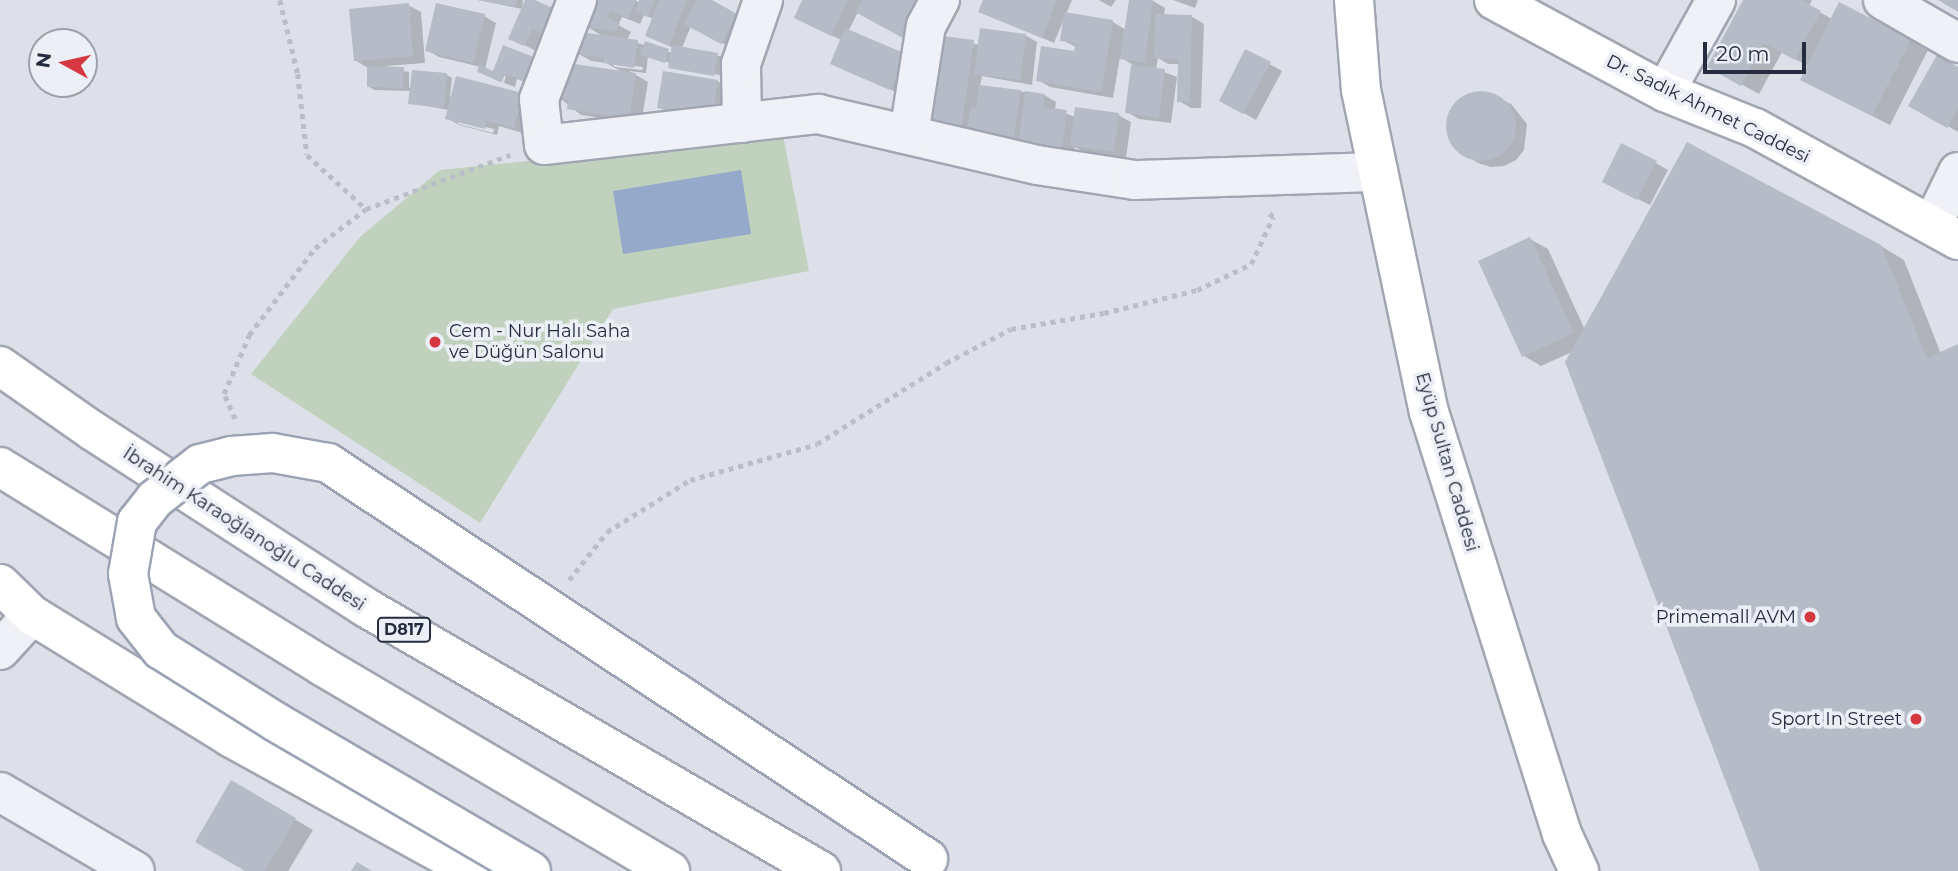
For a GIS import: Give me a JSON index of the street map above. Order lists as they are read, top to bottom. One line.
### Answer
{"streets":{"main road":["Dr. Sadık Ahmet Caddesi","Eyüp Sultan Caddesi","İbrahim Karaoğlanoğlu Caddesi","D817"]},"places":["Cem - Nur Halı Saha ve Düğün Salonu","Primemall AVM","Sport In Street"],"scale_bar":"20 m","north":"left"}
